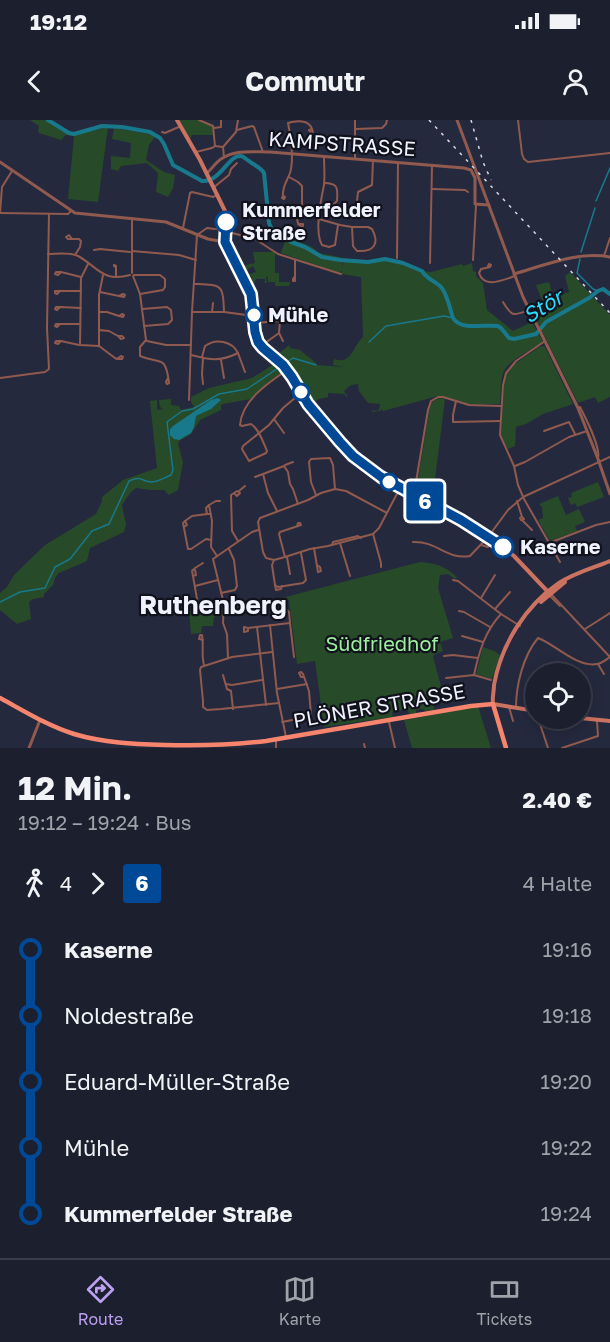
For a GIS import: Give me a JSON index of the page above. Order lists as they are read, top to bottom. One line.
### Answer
{"streets":{"main road":["PLÖNER STRASSE"],"street":["KAMPSTRASSE"]},"districts":["Ruthenberg"],"water":["Stör"],"parks":["Südfriedhof"],"places":["Kummerfelder Straße","Mühle","Kaserne"],"lines":["bus line 6"],"page":{"status":"19:12","header":"Commutr","on_map":"6","heading":["12 Min.","19:12 – 19:24 · Bus","2.40 €"],"legs":["4","6","4 Halte"],"list":[{"name":"Kaserne","value":"19:16"},{"name":"Noldestraße","value":"19:18"},{"name":"Eduard-Müller-Straße","value":"19:20"},{"name":"Mühle","value":"19:22"},{"name":"Kummerfelder Straße","value":"19:24"}],"tabs":["Route","Karte","Tickets"]}}
